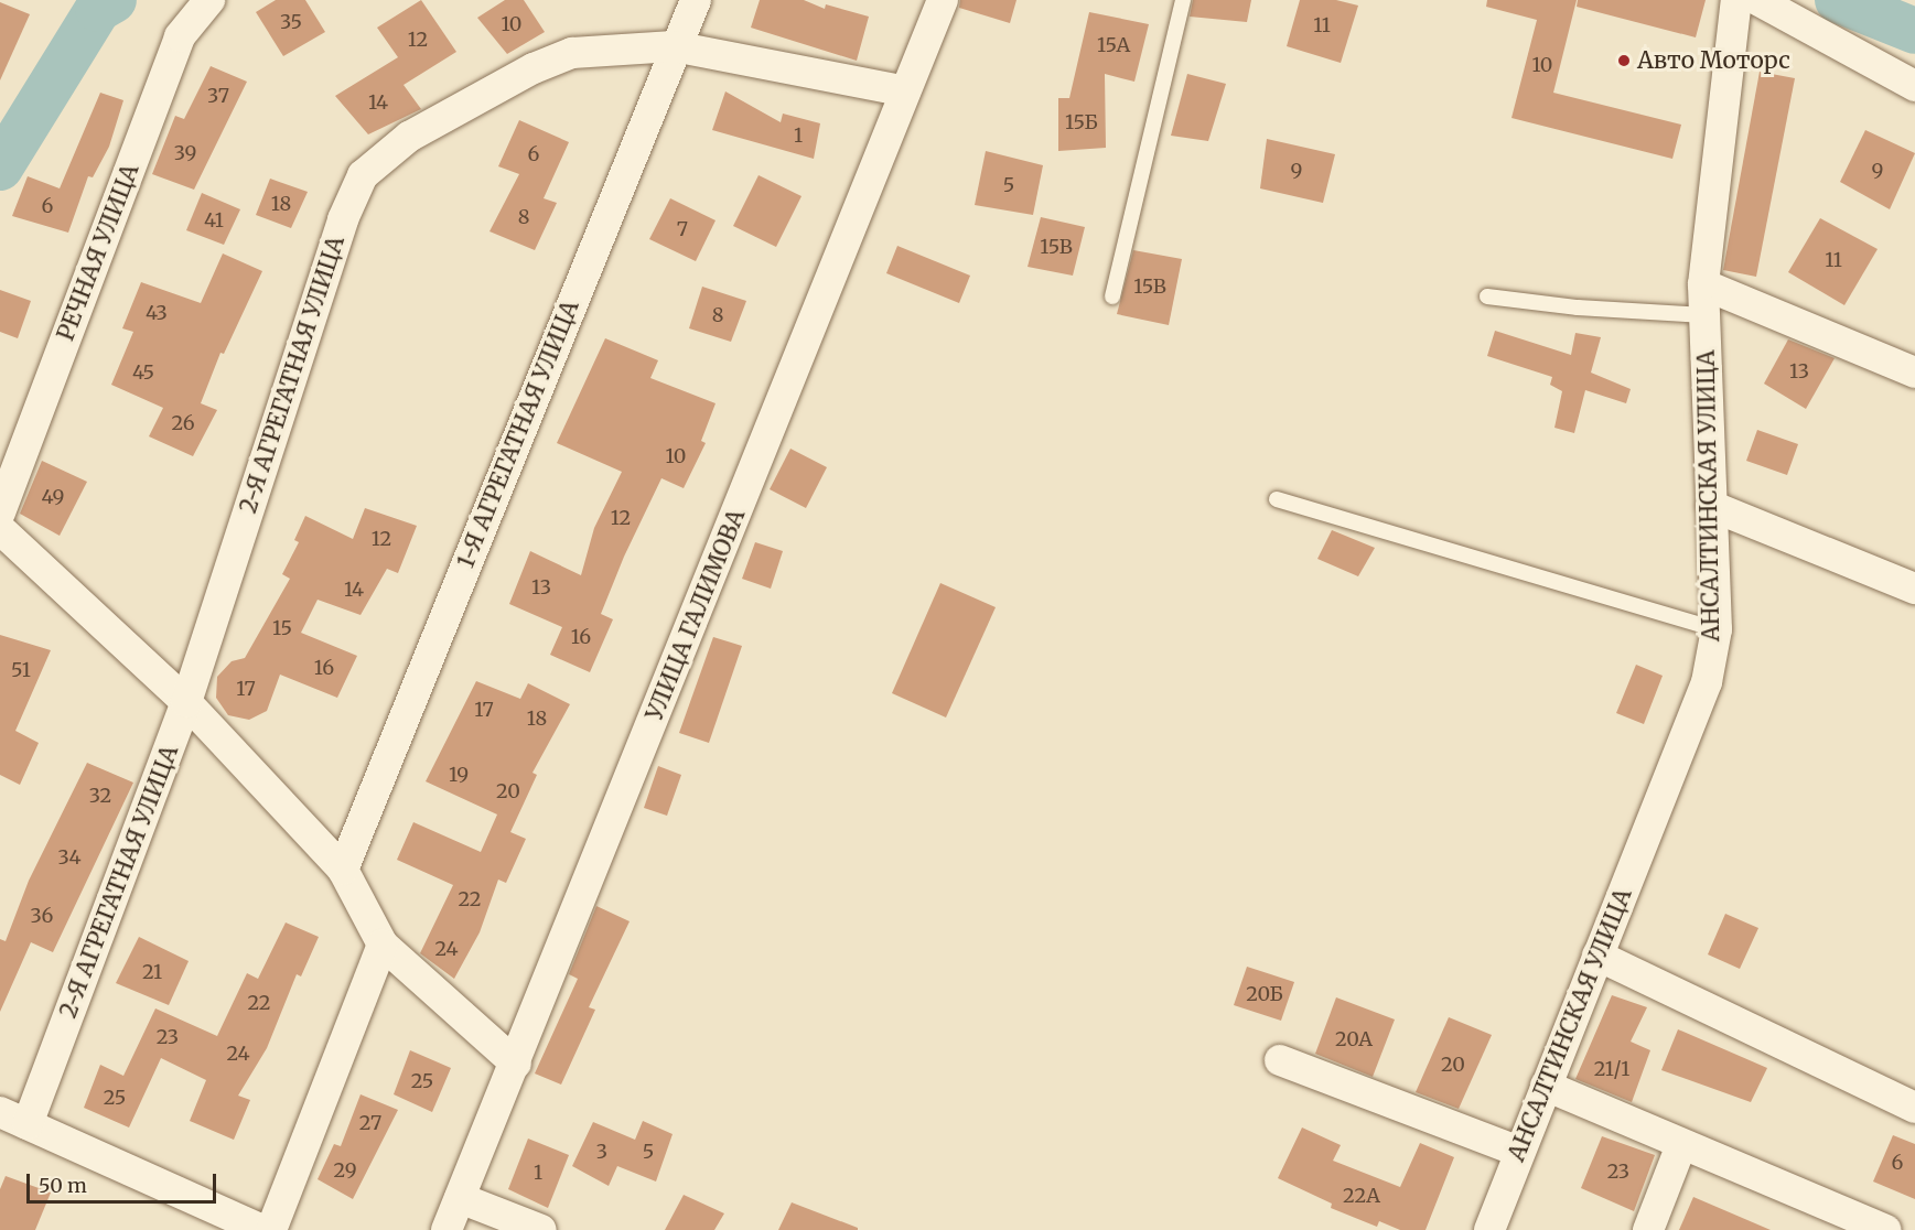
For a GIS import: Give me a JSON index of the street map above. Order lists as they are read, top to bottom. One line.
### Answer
{"streets":{"street":["РЕЧНАЯ УЛИЦА","2-Я АГРЕГАТНАЯ УЛИЦА","1-Я АГРЕГАТНАЯ УЛИЦА","АНСАЛТИНСКАЯ УЛИЦА","УЛИЦА ГАЛИМОВА"]},"crossings":[["2-Я АГРЕГАТНАЯ УЛИЦА","1-Я АГРЕГАТНАЯ УЛИЦА"],["2-Я АГРЕГАТНАЯ УЛИЦА","УЛИЦА ГАЛИМОВА"]],"places":["Авто Моторс"],"house_numbers":["35","10","11","12","15А","10","37","14","15Б","1","39","6","9","9","5","18","6","8","41","7","15В","11","15В","43","8","13","45","26","10","49","12","12","13","14","15","16","16","51","17","17","18","19","20","32","34","22","36","24","21","20Б","22","23","20А","24","20","21/1","25","25","27","3","5","6","29","23","1","22А"],"scale_bar":"50 m"}
